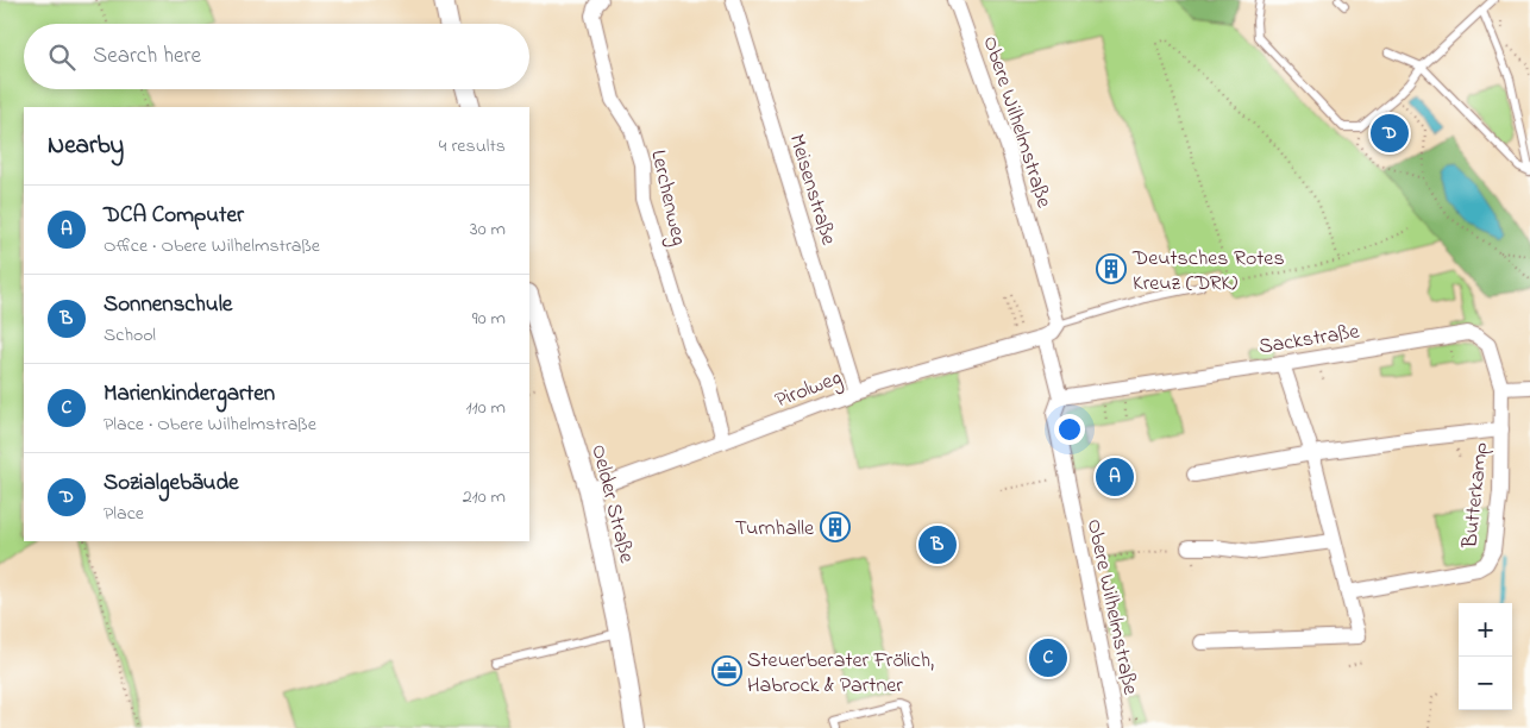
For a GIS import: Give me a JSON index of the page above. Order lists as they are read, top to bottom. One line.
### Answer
{"streets":{"street":["Obere Wilhelmstraße","Meisenstraße","Lerchenweg","Sackstraße","Pirolweg","Butterkamp","Oelder Straße"]},"crossings":[["Obere Wilhelmstraße","Sackstraße"],["Obere Wilhelmstraße","Pirolweg"],["Meisenstraße","Pirolweg"],["Lerchenweg","Pirolweg"],["Sackstraße","Butterkamp"],["Pirolweg","Oelder Straße"]],"places":{"building":["Deutsches Rotes Kreuz (DRK)","Turnhalle"],"office":["Steuerberater Frölich, Habrock & Partner"]},"page":{"search":"Search here","heading":["Nearby","4 results"],"pins":["D","A","B","C"],"list":[{"mark":"A","name":"DCA Computer","note":"Office · Obere Wilhelmstraße","value":"30 m"},{"mark":"B","name":"Sonnenschule","note":"School","value":"90 m"},{"mark":"C","name":"Marienkindergarten","note":"Place · Obere Wilhelmstraße","value":"110 m"},{"mark":"D","name":"Sozialgebäude","note":"Place","value":"210 m"}],"map_buttons":["+","−"]}}
